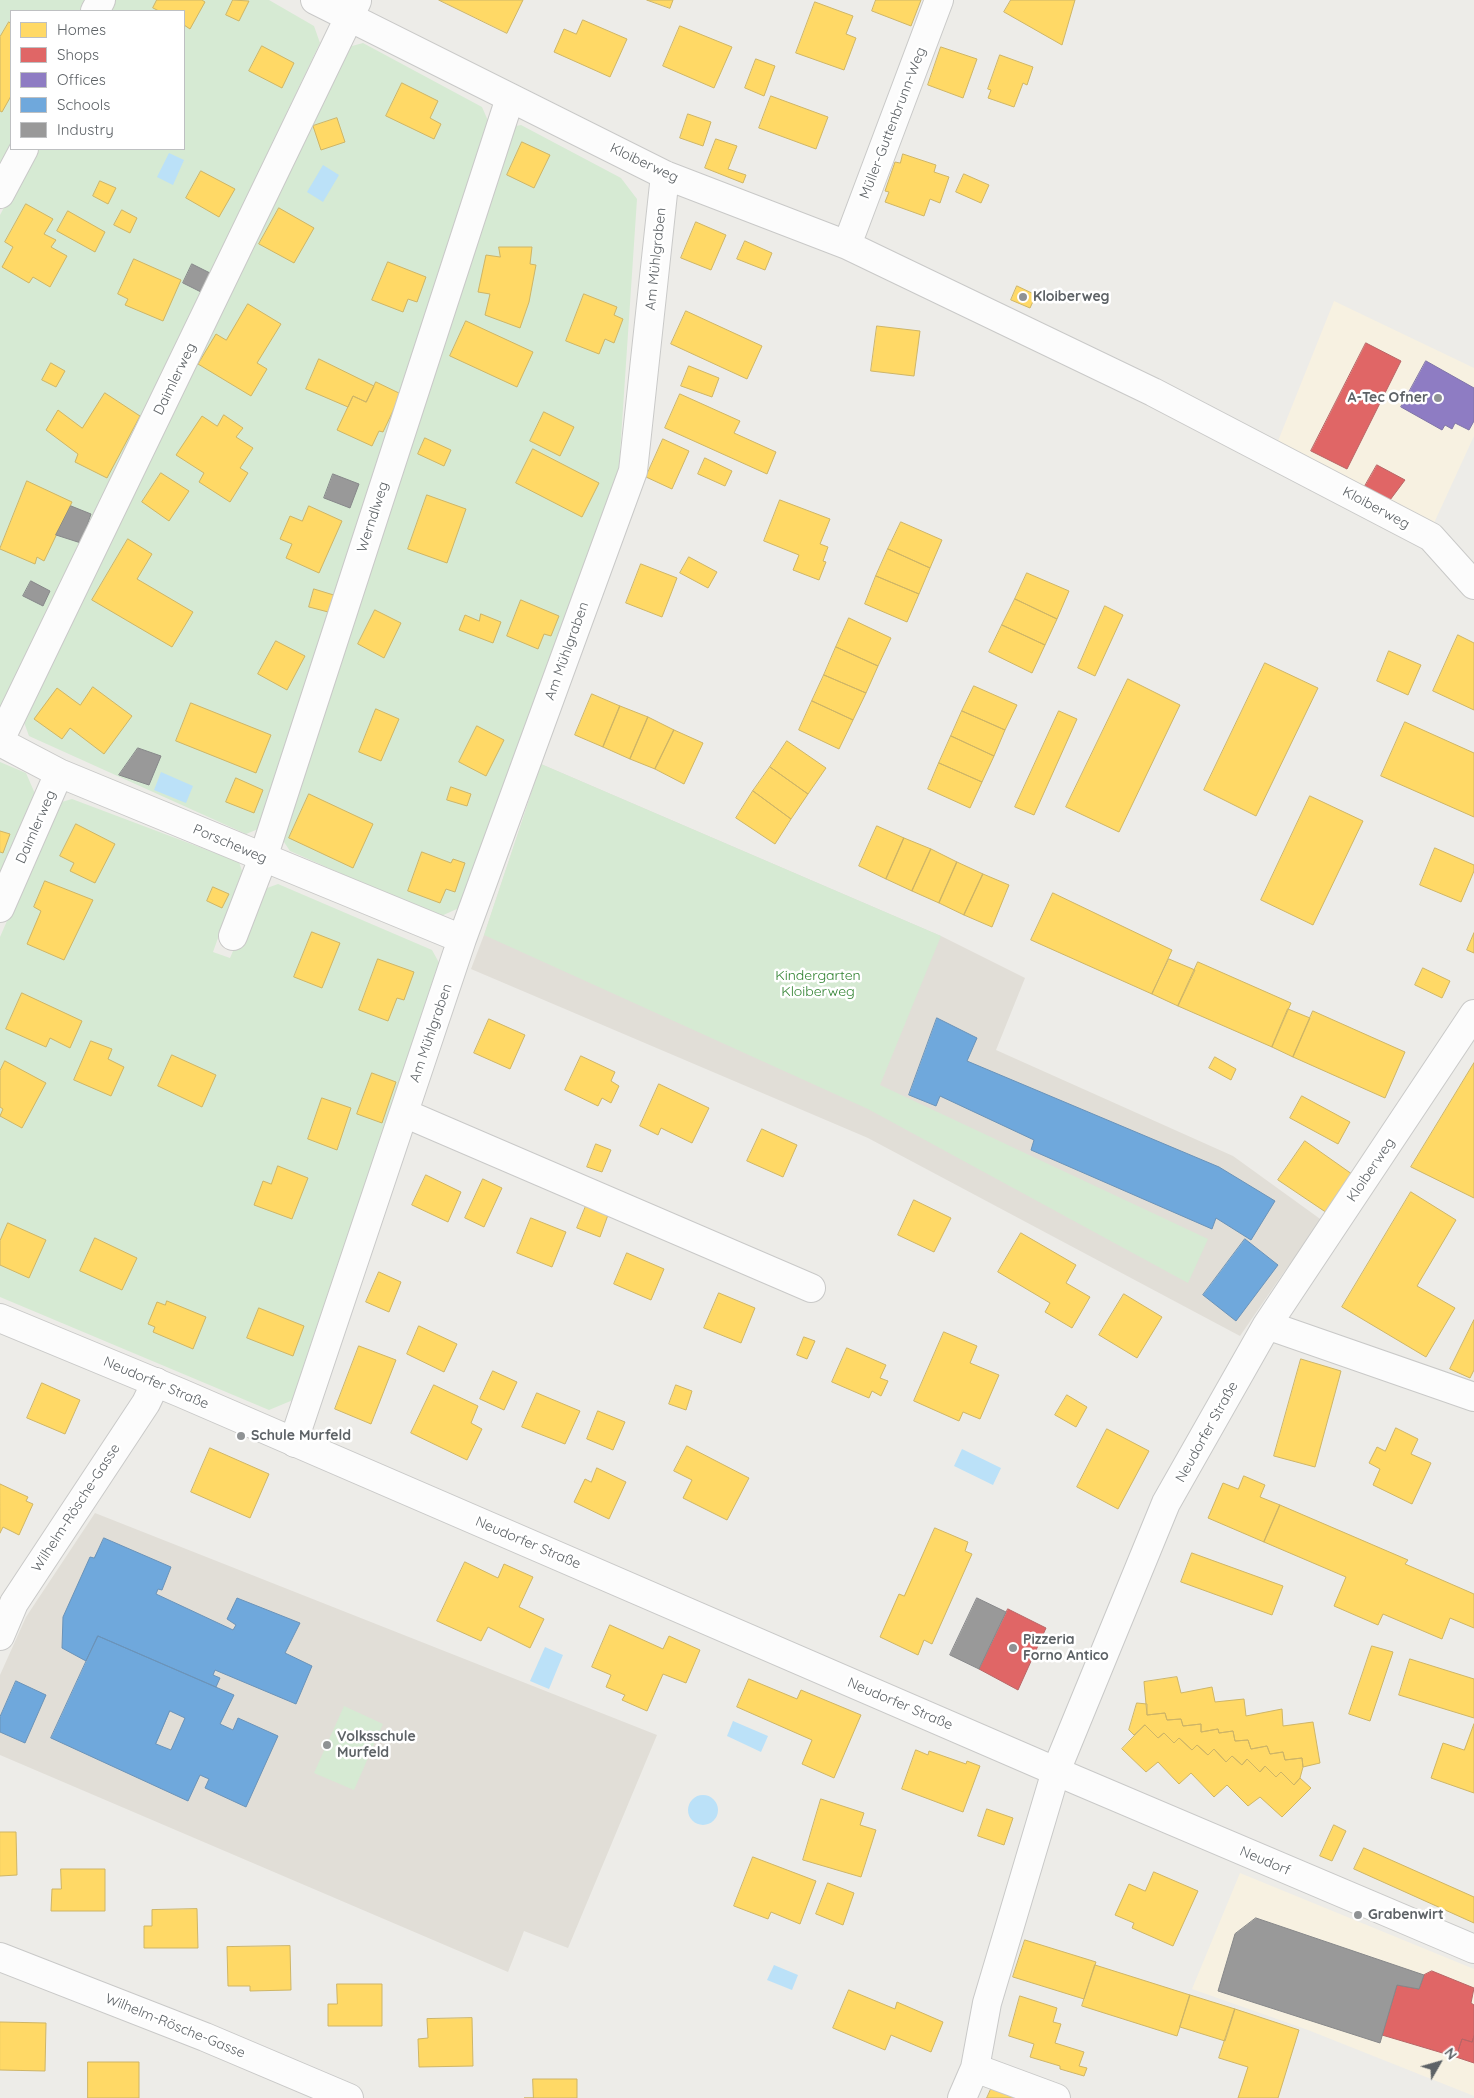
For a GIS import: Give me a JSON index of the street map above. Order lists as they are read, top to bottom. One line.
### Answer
{"streets":{"street":["Müller-Guttenbrunn-Weg","Kloiberweg","Am Mühlgraben","Daimlerweg","Werndlweg","Porscheweg","Neudorfer Straße","Wilhelm-Rösche-Gasse","Neudorf"]},"crossings":[["Müller-Guttenbrunn-Weg","Kloiberweg"],["Kloiberweg","Am Mühlgraben"],["Kloiberweg","Daimlerweg"],["Kloiberweg","Werndlweg"],["Kloiberweg","Neudorfer Straße"],["Am Mühlgraben","Porscheweg"],["Am Mühlgraben","Neudorfer Straße"],["Daimlerweg","Porscheweg"],["Werndlweg","Porscheweg"],["Neudorfer Straße","Wilhelm-Rösche-Gasse"],["Neudorfer Straße","Neudorf"]],"parks":["Kindergarten Kloiberweg"],"places":["Kloiberweg","A-Tec Ofner","Schule Murfeld","Pizzeria Forno Antico","Volksschule Murfeld","Grabenwirt"],"legend":["Homes","Shops","Offices","Schools","Industry"],"north":"top right"}
